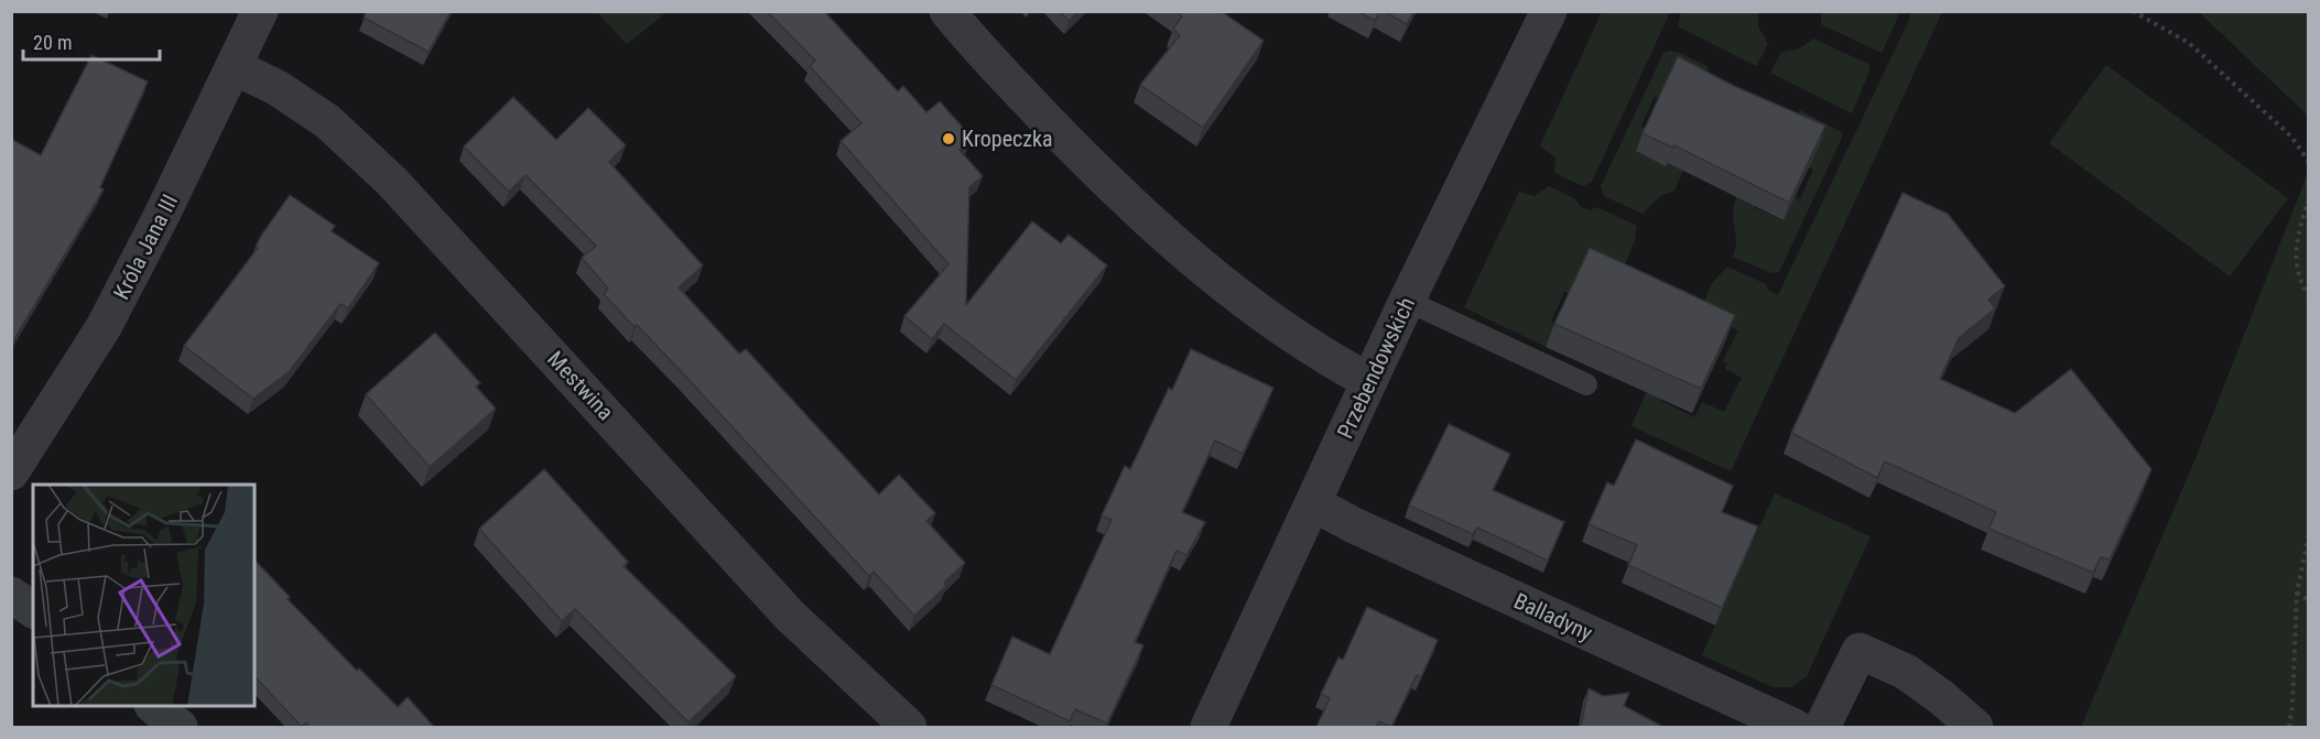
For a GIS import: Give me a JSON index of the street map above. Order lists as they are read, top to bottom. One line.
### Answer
{"streets":{"street":["Króla Jana III","Przebendowskich","Mestwina","Balladyny"]},"crossings":[["Króla Jana III","Mestwina"],["Przebendowskich","Balladyny"]],"places":["Kropeczka"],"scale_bar":"20 m"}
